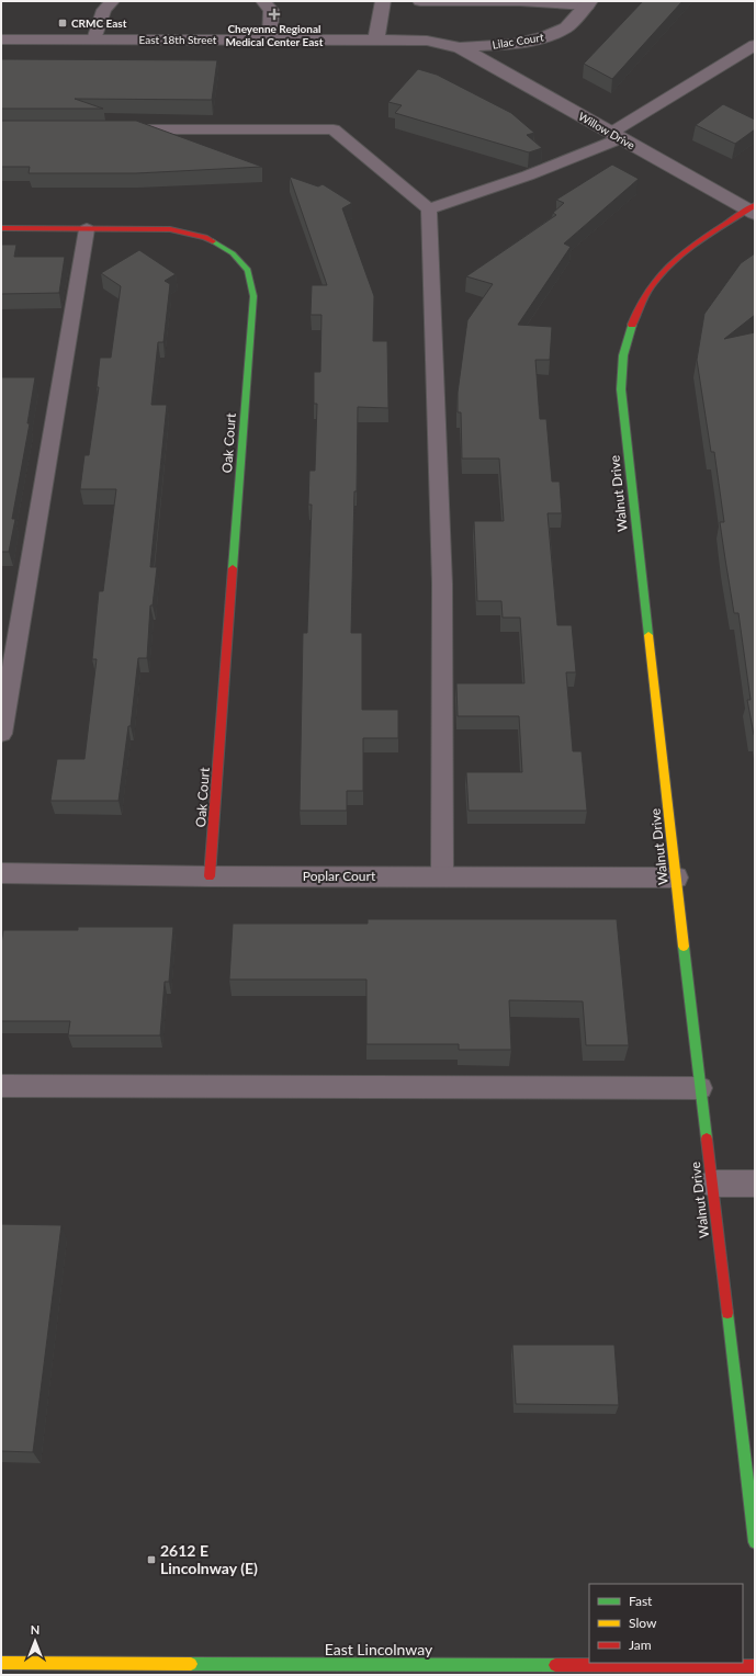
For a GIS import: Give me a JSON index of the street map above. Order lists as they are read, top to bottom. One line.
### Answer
{"streets":{"street":["East 18th Street","Lilac Court","Willow Drive","Oak Court","Walnut Drive","Poplar Court","East Lincolnway"]},"crossings":[["East 18th Street","Lilac Court"],["East 18th Street","Willow Drive"],["Lilac Court","Willow Drive"],["Willow Drive","Walnut Drive"],["Oak Court","Poplar Court"],["Walnut Drive","Poplar Court"]],"places":{"health":["Cheyenne Regional Medical Center East"],"transit":["CRMC East","2612 E Lincolnway (E)"]},"legend":["Fast","Slow","Jam"],"north":"top"}
